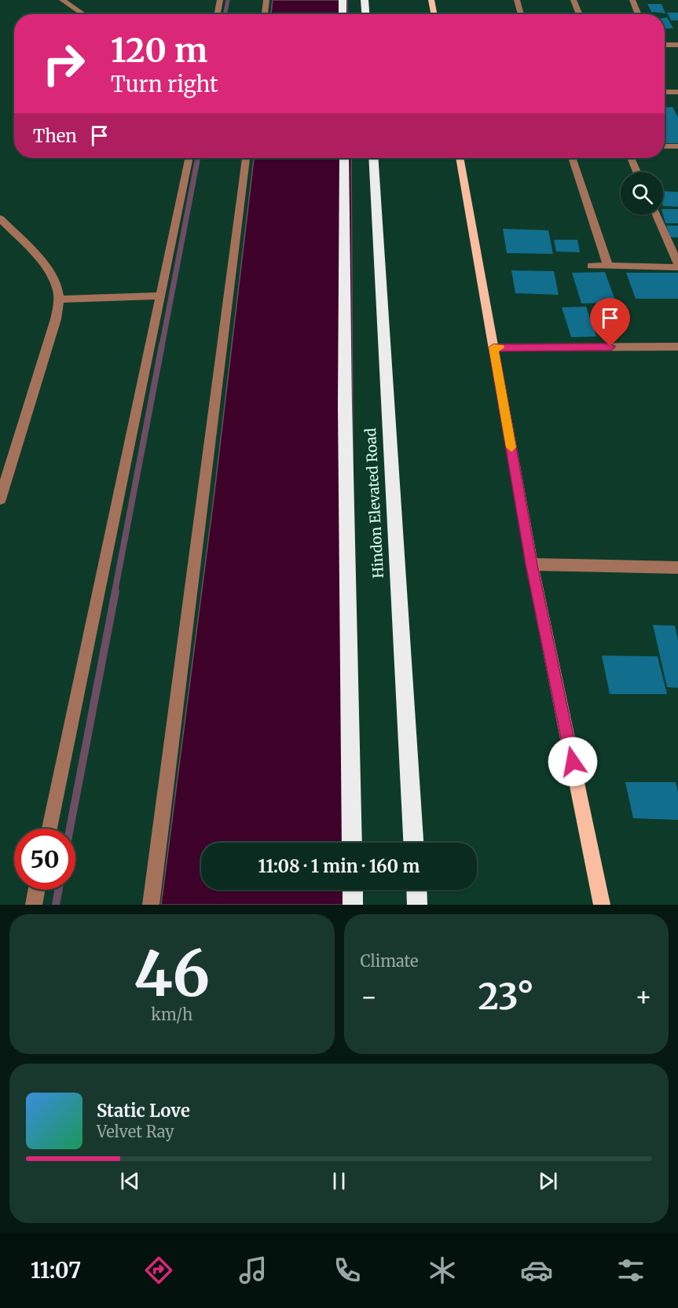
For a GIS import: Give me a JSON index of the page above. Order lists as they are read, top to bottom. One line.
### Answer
{"streets":{"highway":["Hindon Elevated Road"]},"page":{"turn":["120 m","Turn right"],"then":"Then","limit":"50","trip":"11:08 · 1 min · 160 m","tile":[["46","km/h"],"Climate"],"heat":["−","23°","+"],"song":["Static Love","Velvet Ray"],"tabs":"11:07"}}
